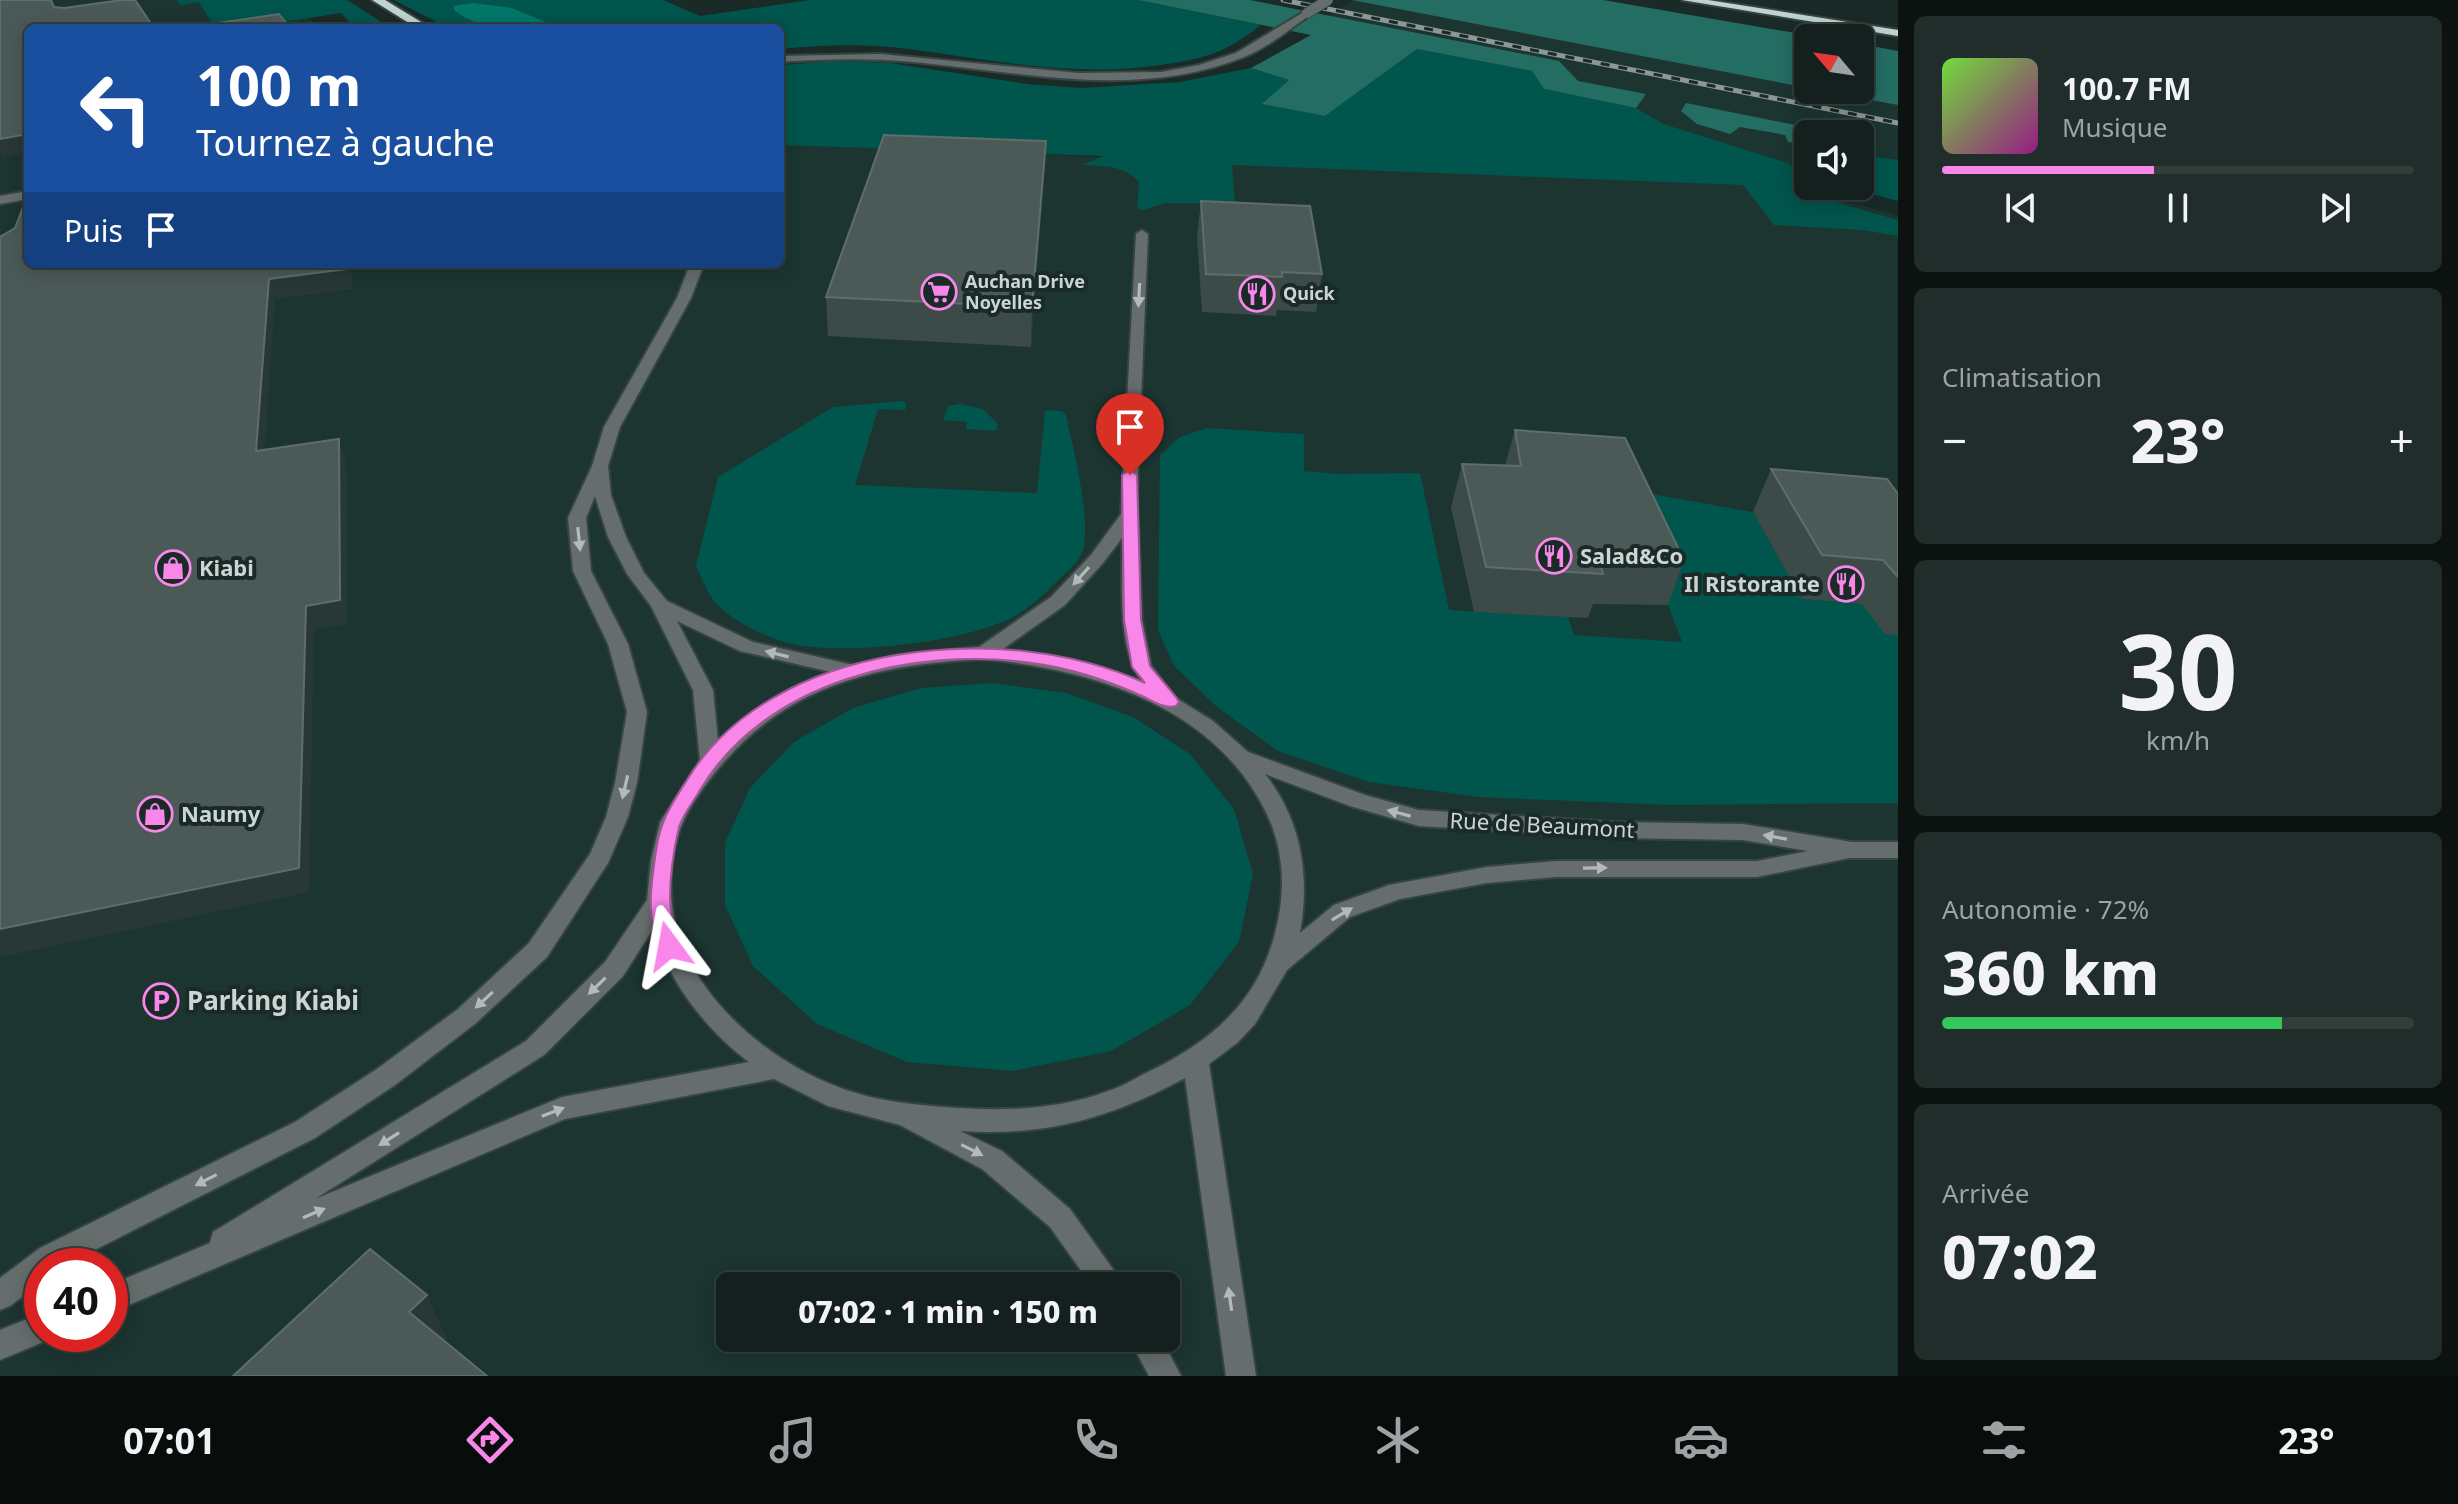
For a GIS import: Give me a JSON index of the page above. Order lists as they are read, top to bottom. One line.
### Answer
{"streets":{"street":["Rue de Beaumont"]},"places":{"supermarket":["Auchan Drive Noyelles"],"restaurant":["Quick","Salad&Co","Il Ristorante"],"shop":["Kiabi","Naumy"],"parking":["Parking Kiabi"]},"north":"top left","page":{"turn":["100 m","Tournez à gauche"],"song":["100.7 FM","Musique"],"then":"Puis","tile":["Climatisation",["30","km/h"],["Autonomie · 72%","360 km"],["Arrivée","07:02"]],"heat":["−","23°","+"],"limit":"40","trip":"07:02 · 1 min · 150 m","tabs":["07:01","23°"]}}
